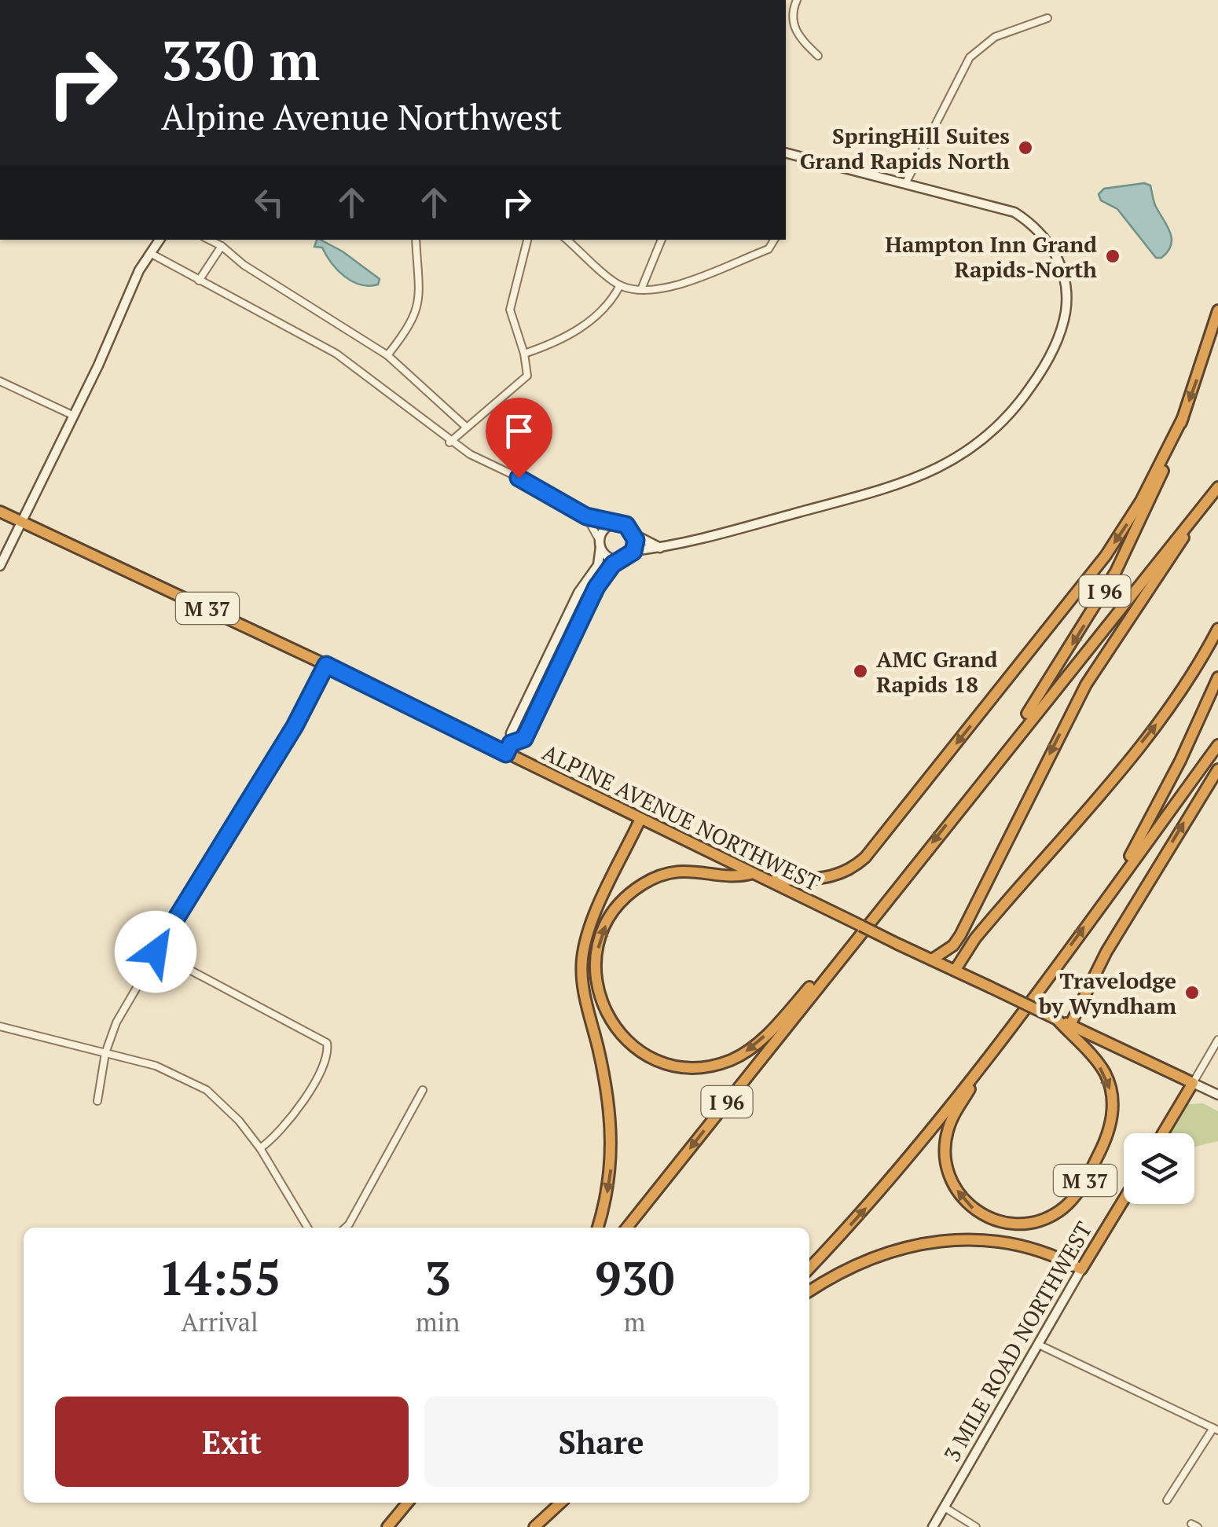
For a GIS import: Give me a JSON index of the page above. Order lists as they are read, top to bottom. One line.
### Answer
{"streets":{"highway":["I 96","M 37","ALPINE AVENUE NORTHWEST","3 MILE ROAD NORTHWEST"]},"crossings":[["I 96","M 37"],["M 37","ALPINE AVENUE NORTHWEST"]],"places":["SpringHill Suites Grand Rapids North","Hampton Inn Grand Rapids-North","AMC Grand Rapids 18","Travelodge by Wyndham"],"page":{"turn":["330 m","Alpine Avenue Northwest"],"eta":["14:55","Arrival","3","min","930","m"],"buttons":["Exit","Share"]}}
